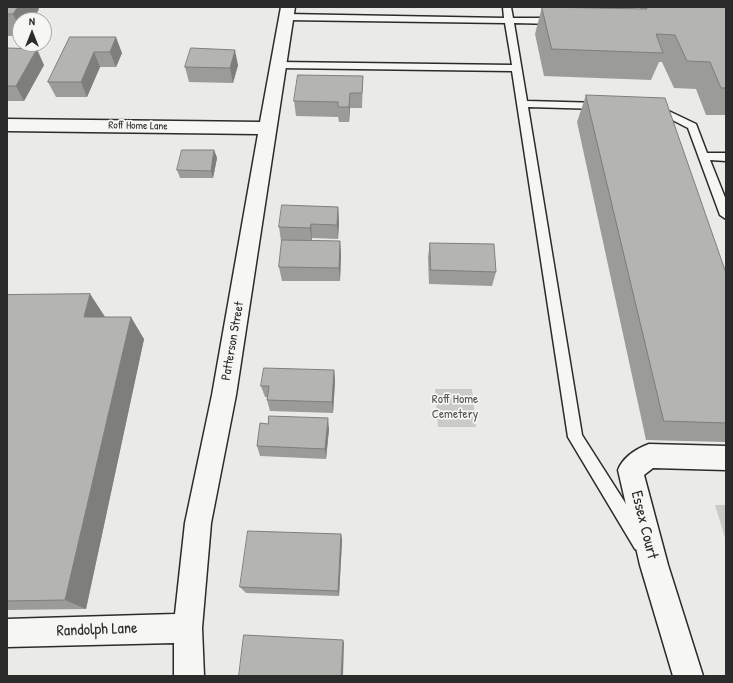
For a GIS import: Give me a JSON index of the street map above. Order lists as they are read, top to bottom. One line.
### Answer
{"streets":{"street":["Roff Home Lane","Patterson Street","Essex Court","Randolph Lane"]},"crossings":[["Roff Home Lane","Patterson Street"],["Patterson Street","Randolph Lane"]],"parks":["Roff Home Cemetery"],"north":"top"}
